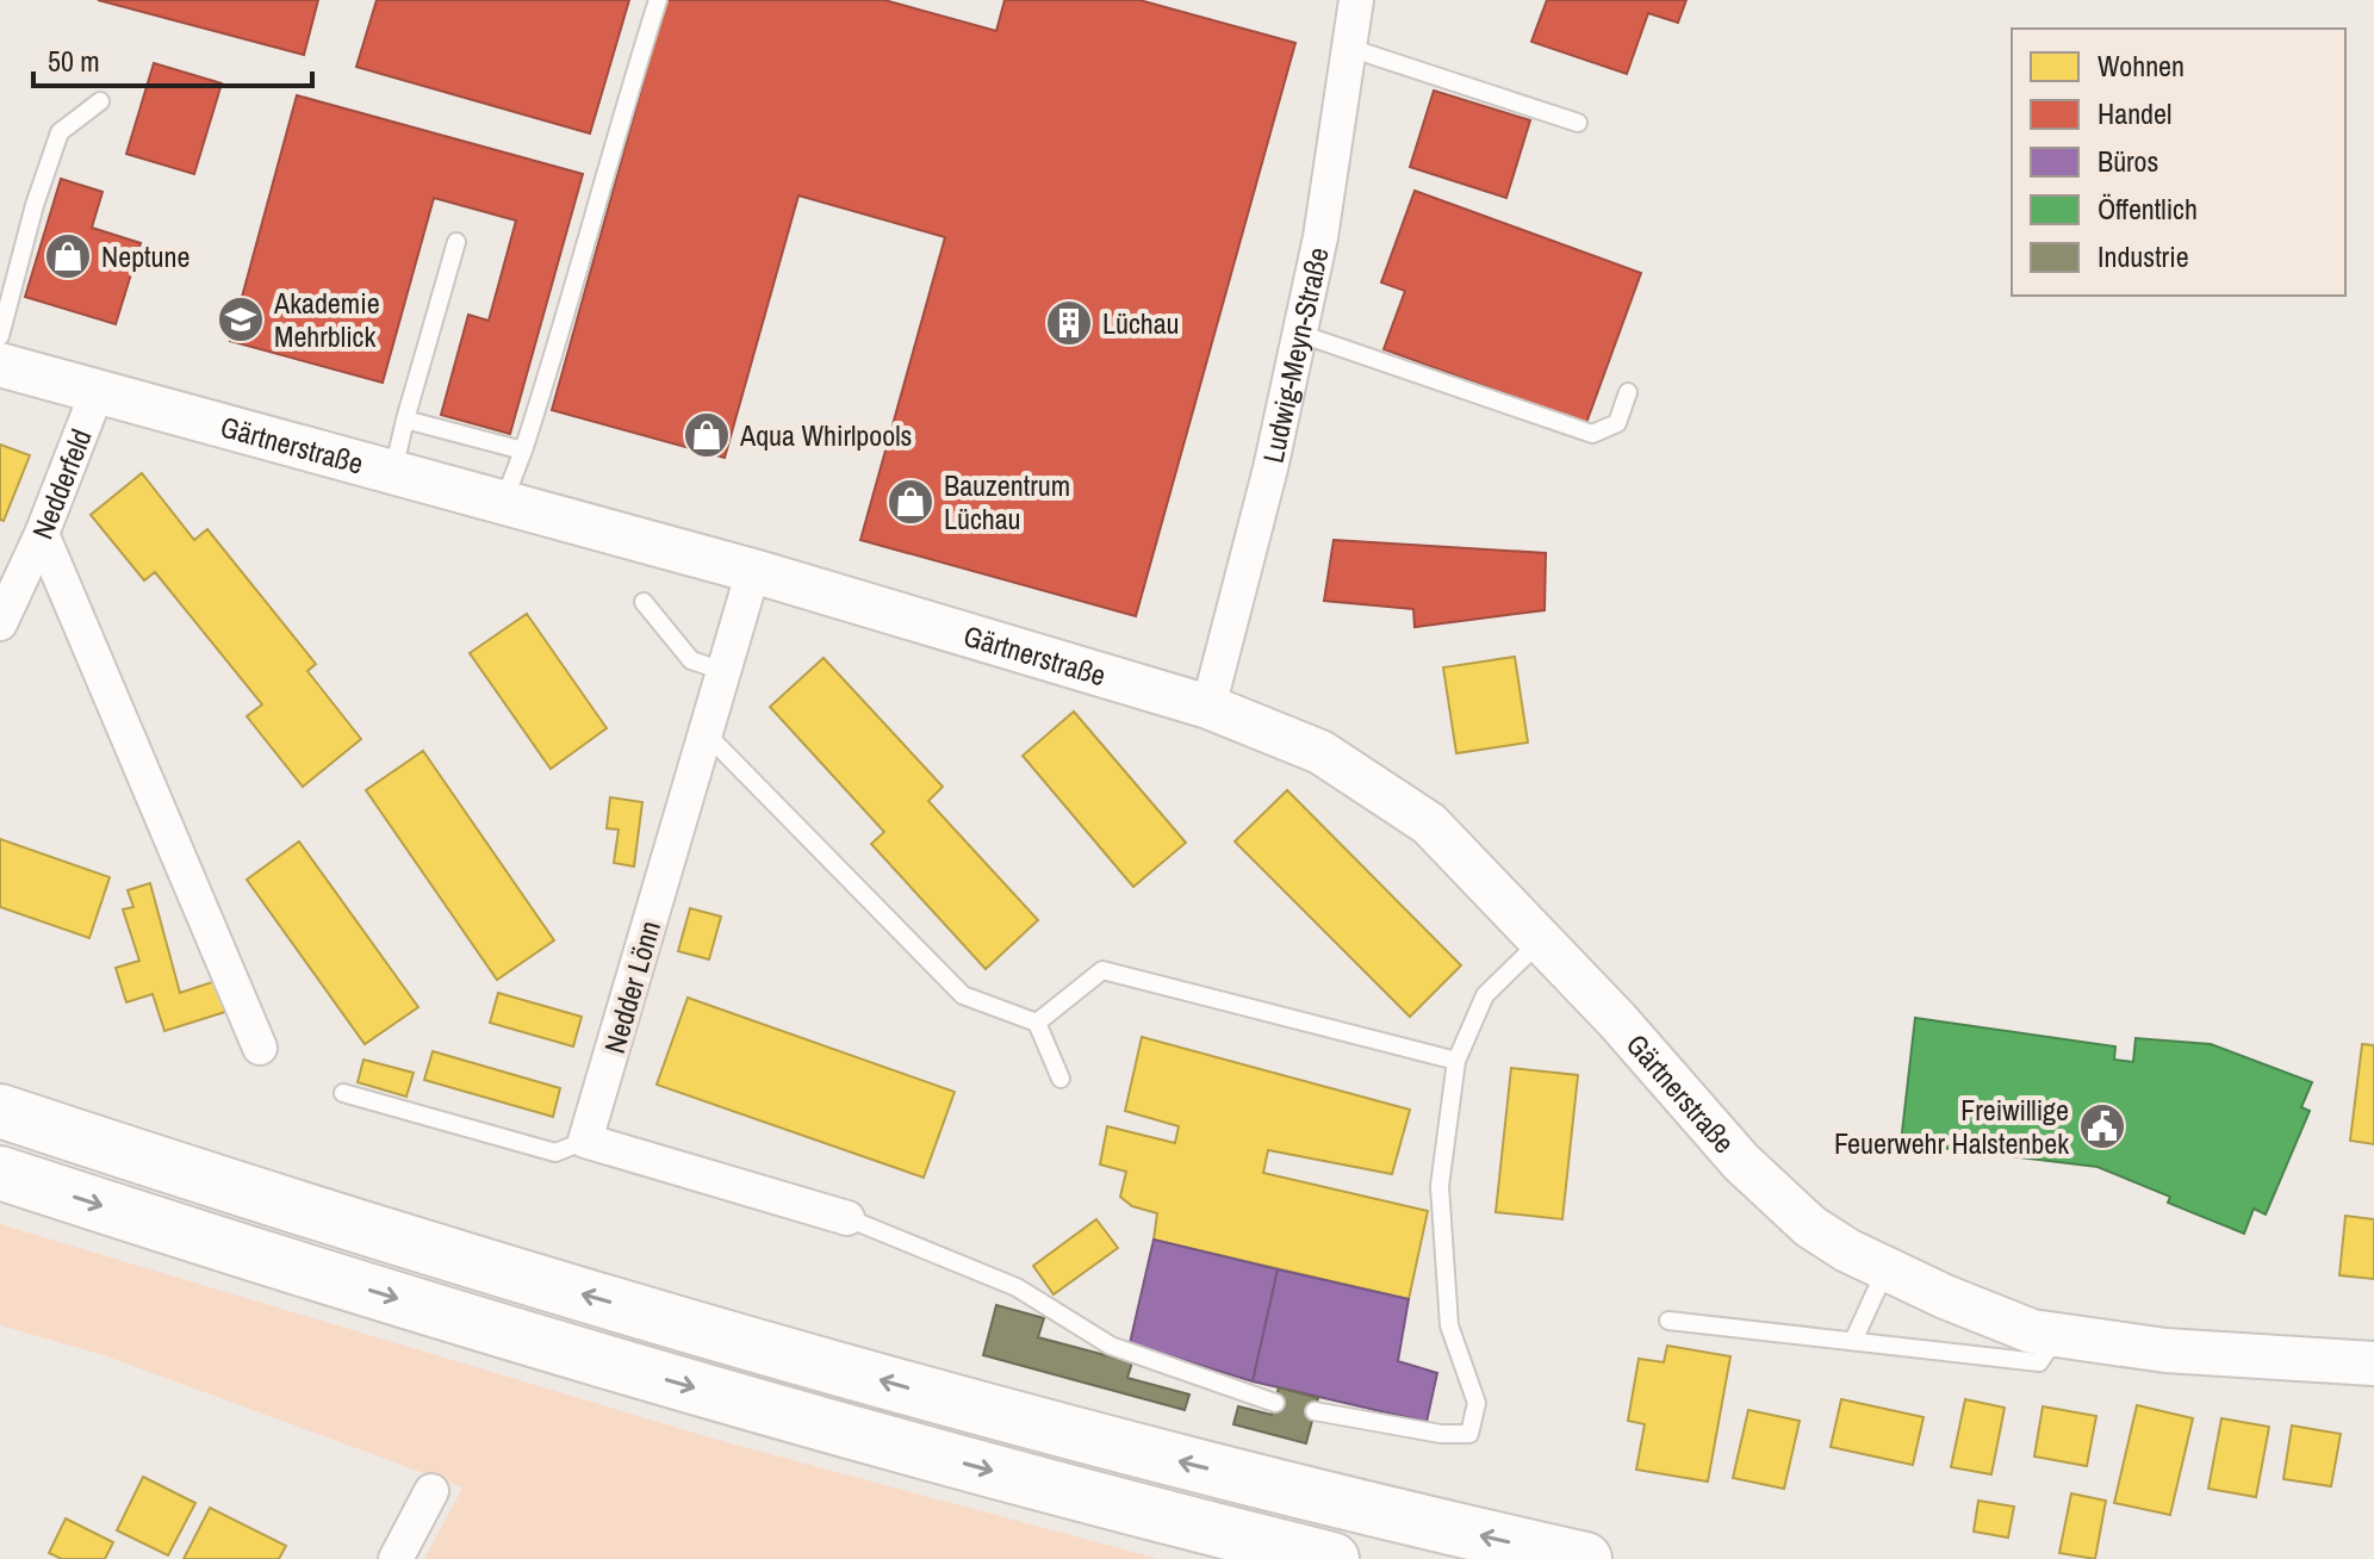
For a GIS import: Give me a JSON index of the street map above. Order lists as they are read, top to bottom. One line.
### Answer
{"streets":{"street":["Ludwig-Meyn-Straße","Gärtnerstraße","Nedderfeld","Nedder Lönn"]},"crossings":[["Ludwig-Meyn-Straße","Gärtnerstraße"],["Gärtnerstraße","Nedderfeld"],["Gärtnerstraße","Nedder Lönn"]],"places":{"shop":["Neptune","Aqua Whirlpools","Bauzentrum Lüchau"],"school or university":["Akademie Mehrblick"],"building":["Lüchau"],"public building":["Freiwillige Feuerwehr Halstenbek"]},"legend":["Wohnen","Handel","Büros","Öffentlich","Industrie"],"scale_bar":"50 m"}
